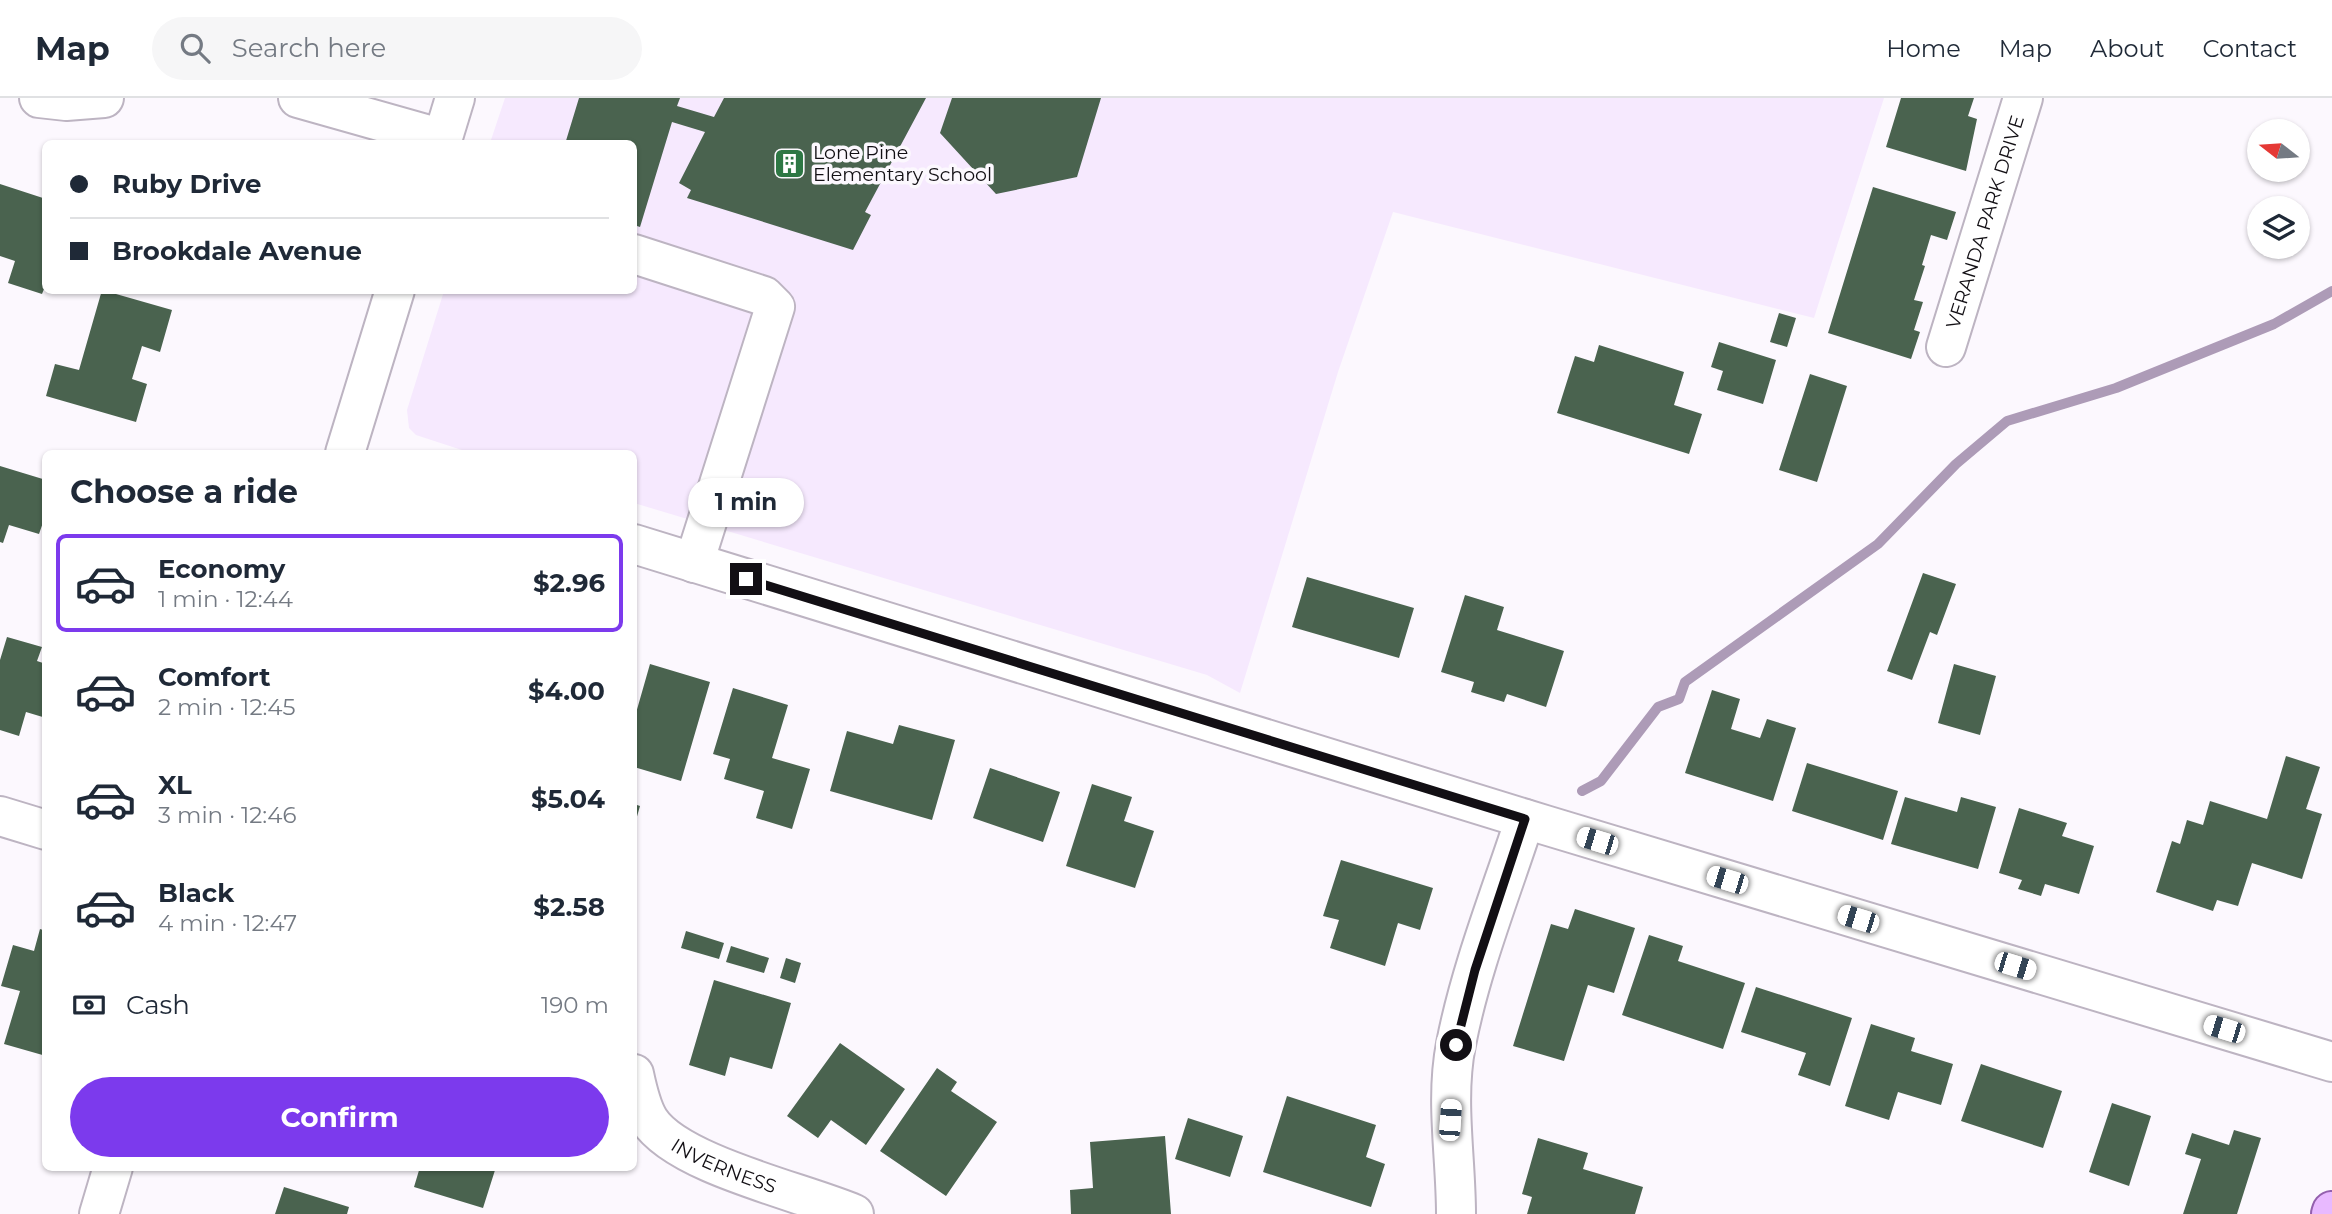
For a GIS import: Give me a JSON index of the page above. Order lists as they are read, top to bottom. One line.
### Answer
{"streets":{"street":["VERANDA PARK DRIVE","INVERNESS"]},"places":{"building":["Lone Pine Elementary School"]},"north":"left","page":{"header":"Map","search":"Search here","nav":["Home","Map","About","Contact"],"banner":["Ruby Drive","Brookdale Avenue"],"heading":"Choose a ride","bubble":"1 min","list":[{"name":"Economy","note":"1 min · 12:44","value":"$2.96"},{"name":"Comfort","note":"2 min · 12:45","value":"$4.00"},{"name":"XL","note":"3 min · 12:46","value":"$5.04"},{"name":"Black","note":"4 min · 12:47","value":"$2.58"}],"pay":["Cash","190 m"],"buttons":"Confirm"}}
